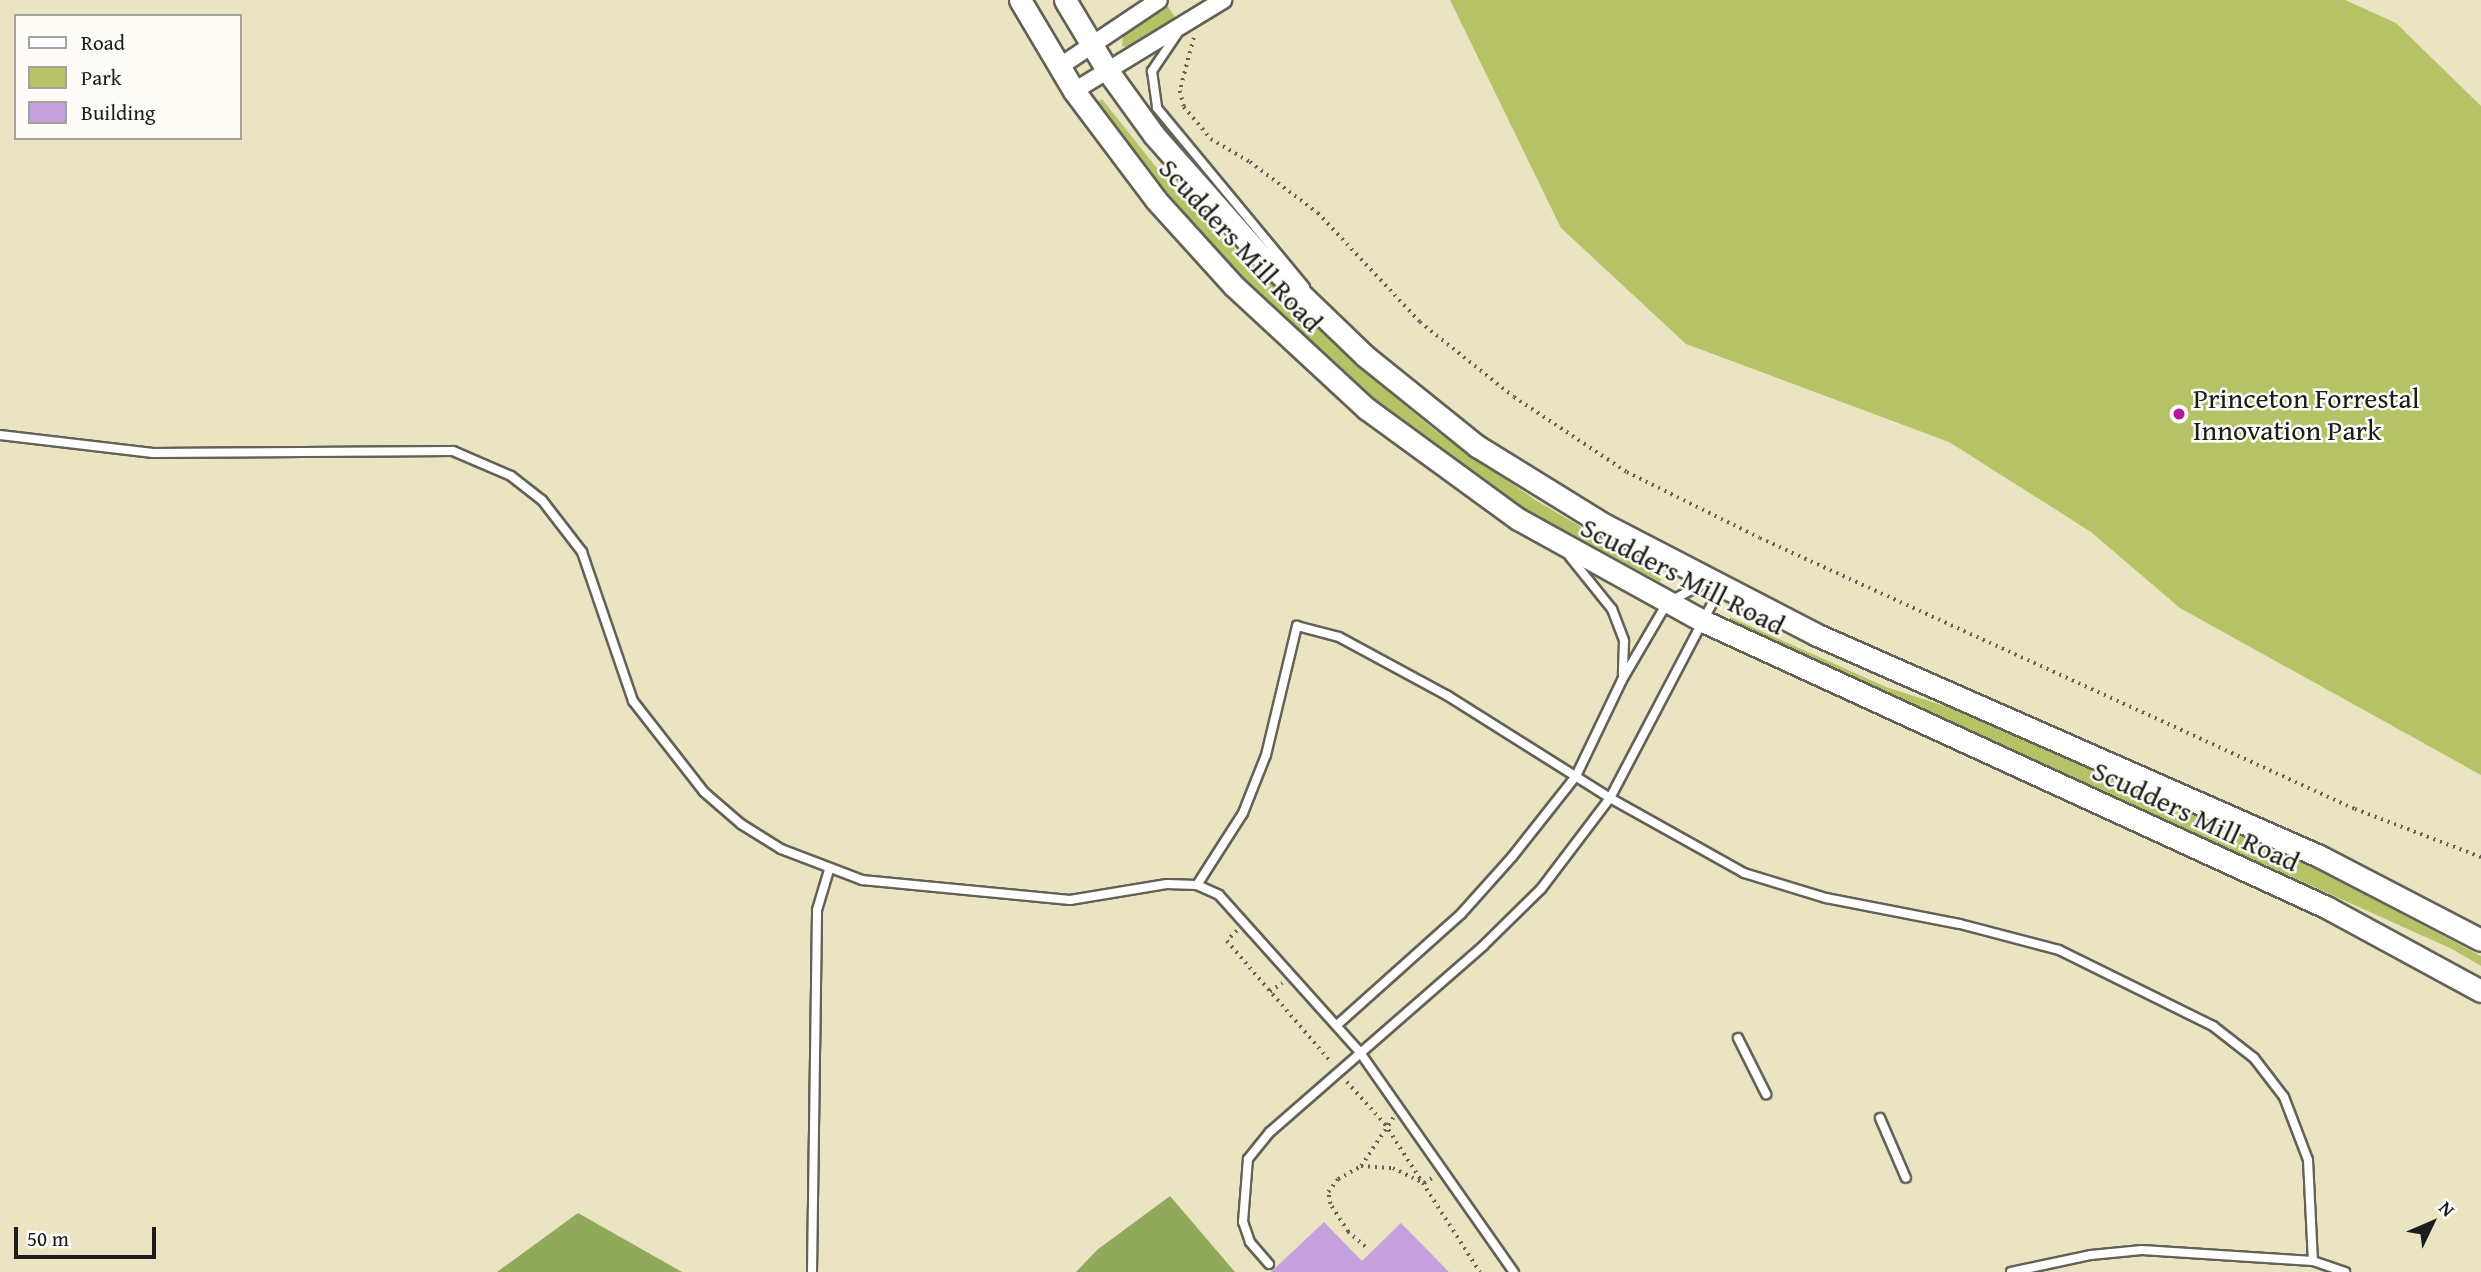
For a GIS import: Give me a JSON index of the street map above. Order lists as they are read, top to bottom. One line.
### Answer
{"streets":{"main road":["Scudders Mill Road"]},"places":["Princeton Forrestal Innovation Park"],"legend":["Road","Park","Building"],"scale_bar":"50 m","north":"top right"}
